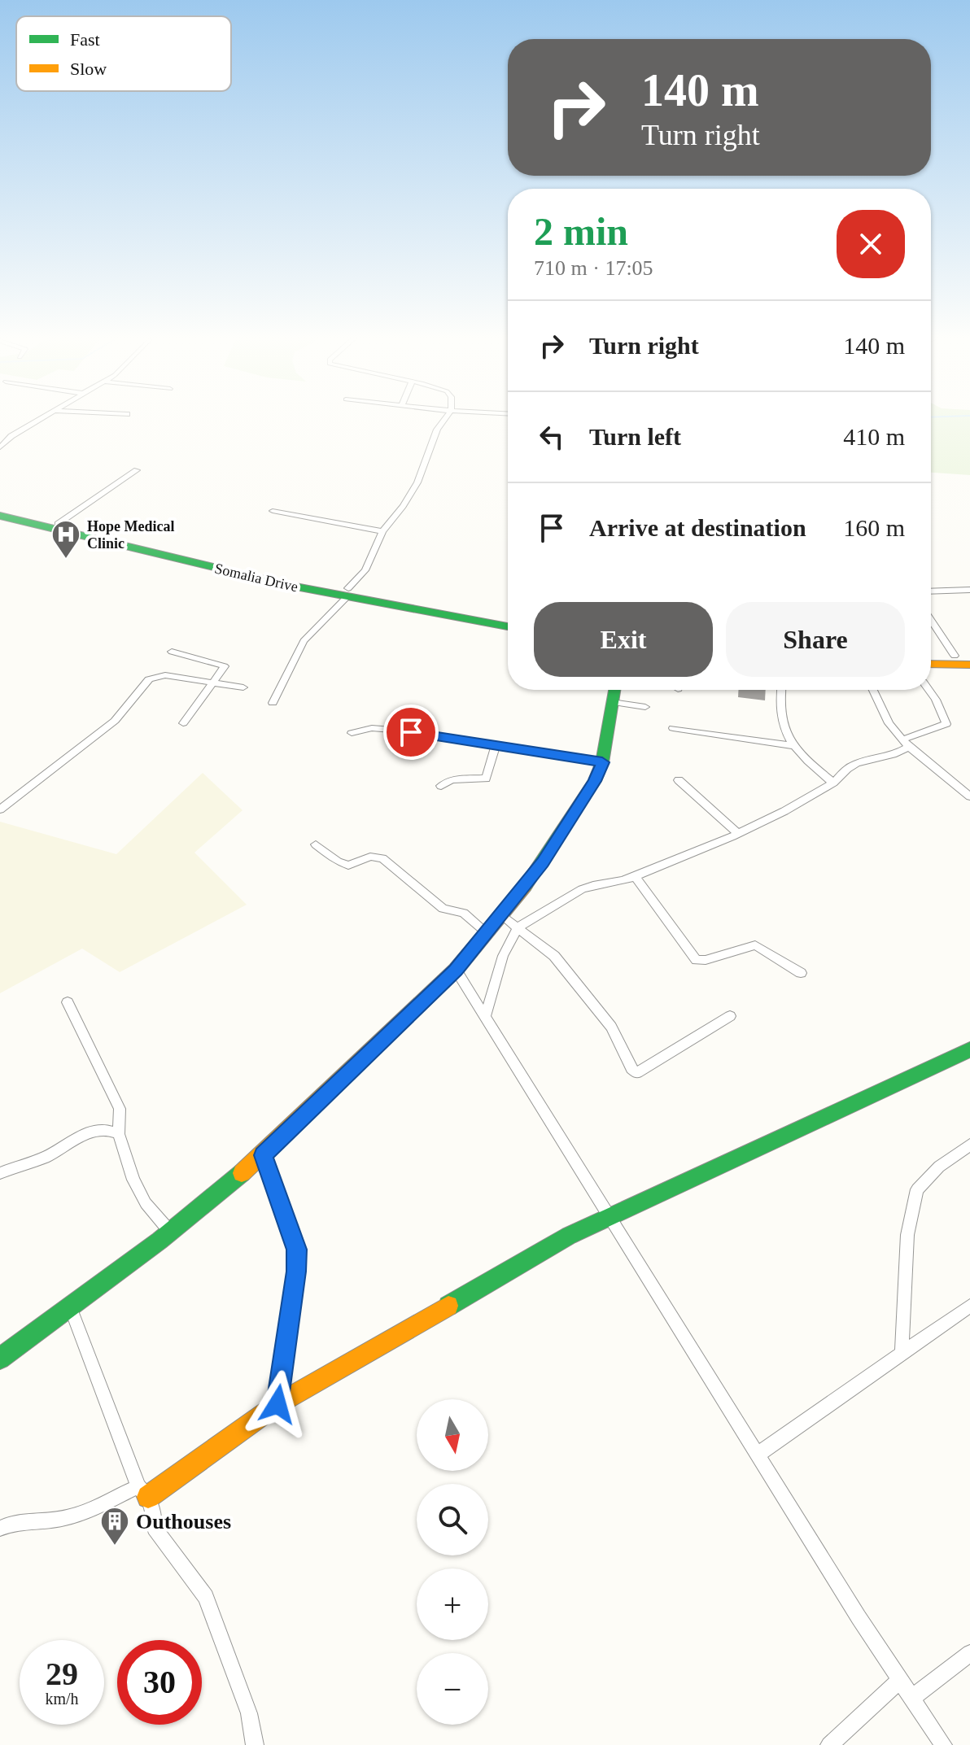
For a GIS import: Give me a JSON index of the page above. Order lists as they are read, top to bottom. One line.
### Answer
{"streets":{"main road":["Somalia Drive"]},"places":{"hospital":["Hope Medical Clinic"],"building":["Outhouses"]},"legend":["Fast","Slow"],"north":"bottom","page":{"turn":["140 m","Turn right"],"heading":["2 min","710 m · 17:05"],"list":[{"name":"Turn right","value":"140 m"},{"name":"Turn left","value":"410 m"},{"name":"Arrive at destination","value":"160 m"}],"buttons":["Exit","Share"],"map_buttons":["+","−"],"speed":"29 km/h","limit":"30"}}
